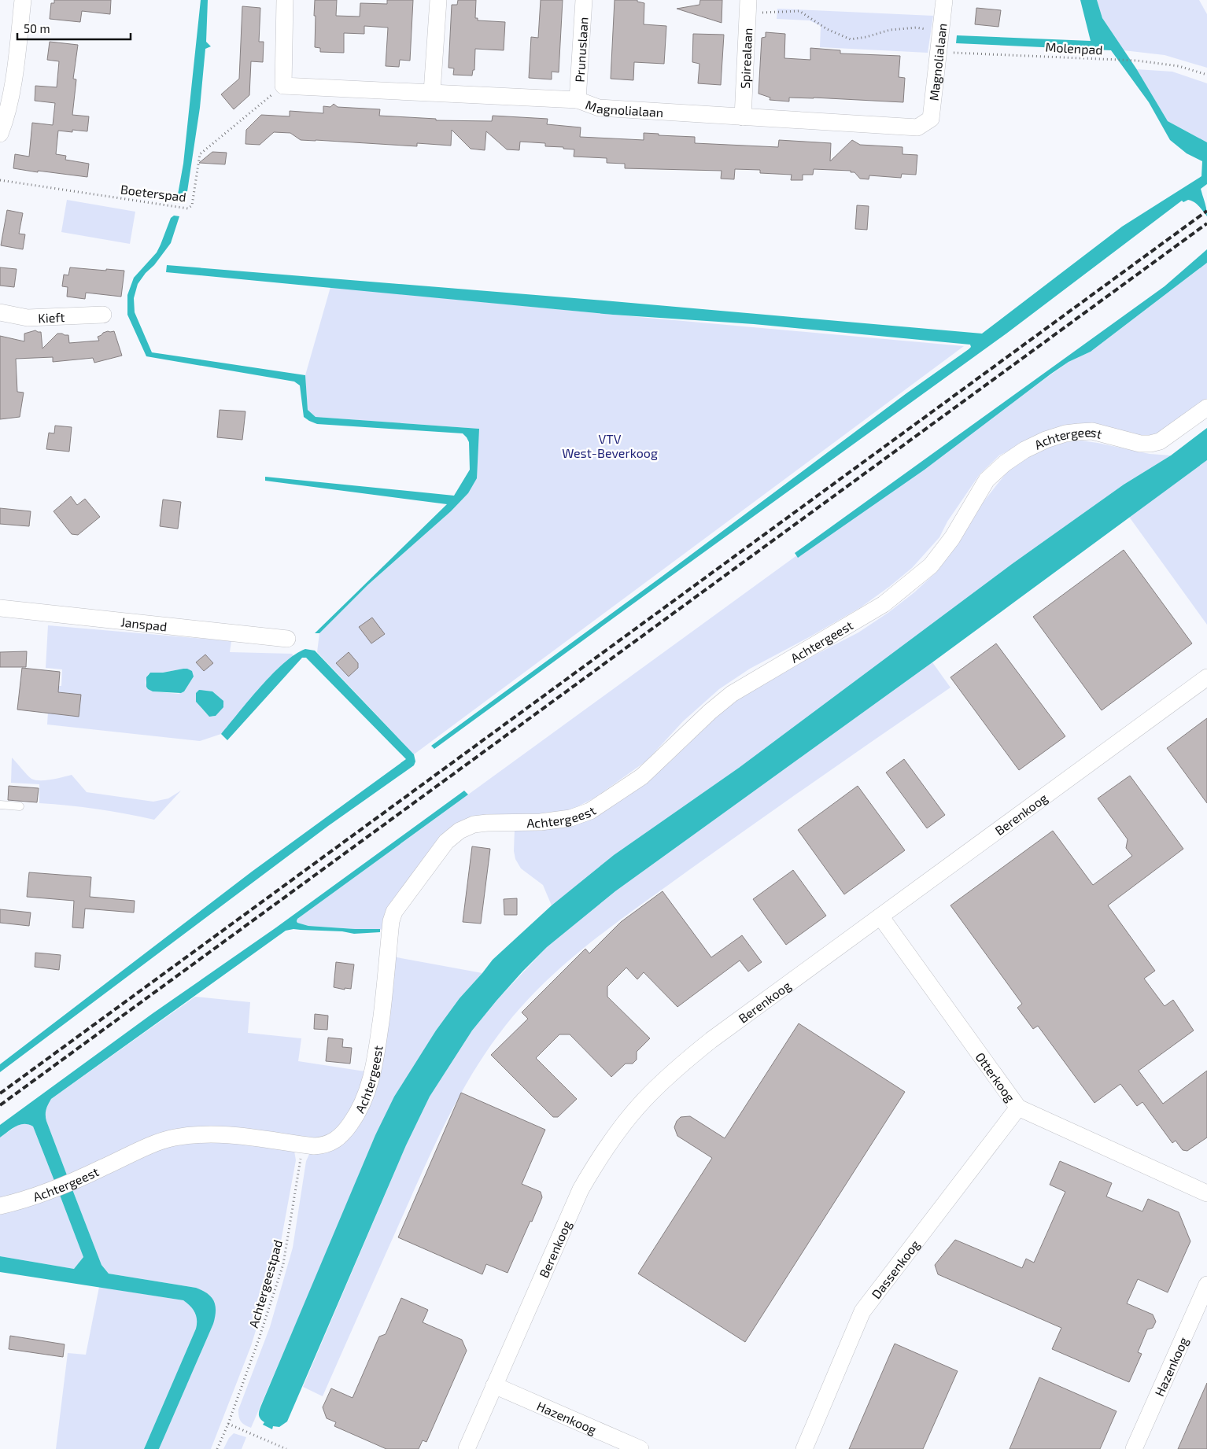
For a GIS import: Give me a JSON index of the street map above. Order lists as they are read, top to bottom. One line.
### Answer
{"streets":{"street":["Prunuslaan","Spirealaan","Magnolialaan","Kieft","Achtergeest","Janspad","Berenkoog","Otterkoog","Dassenkoog","Hazenkoog"],"path":["Molenpad","Boeterspad","Achtergeestpad"]},"crossings":[["Molenpad","Magnolialaan"],["Prunuslaan","Magnolialaan"],["Spirealaan","Magnolialaan"],["Magnolialaan","Boeterspad"],["Achtergeest","Achtergeestpad"],["Berenkoog","Otterkoog"],["Berenkoog","Hazenkoog"],["Otterkoog","Dassenkoog"]],"parks":["VTV West-Beverkoog"],"scale_bar":"50 m"}
